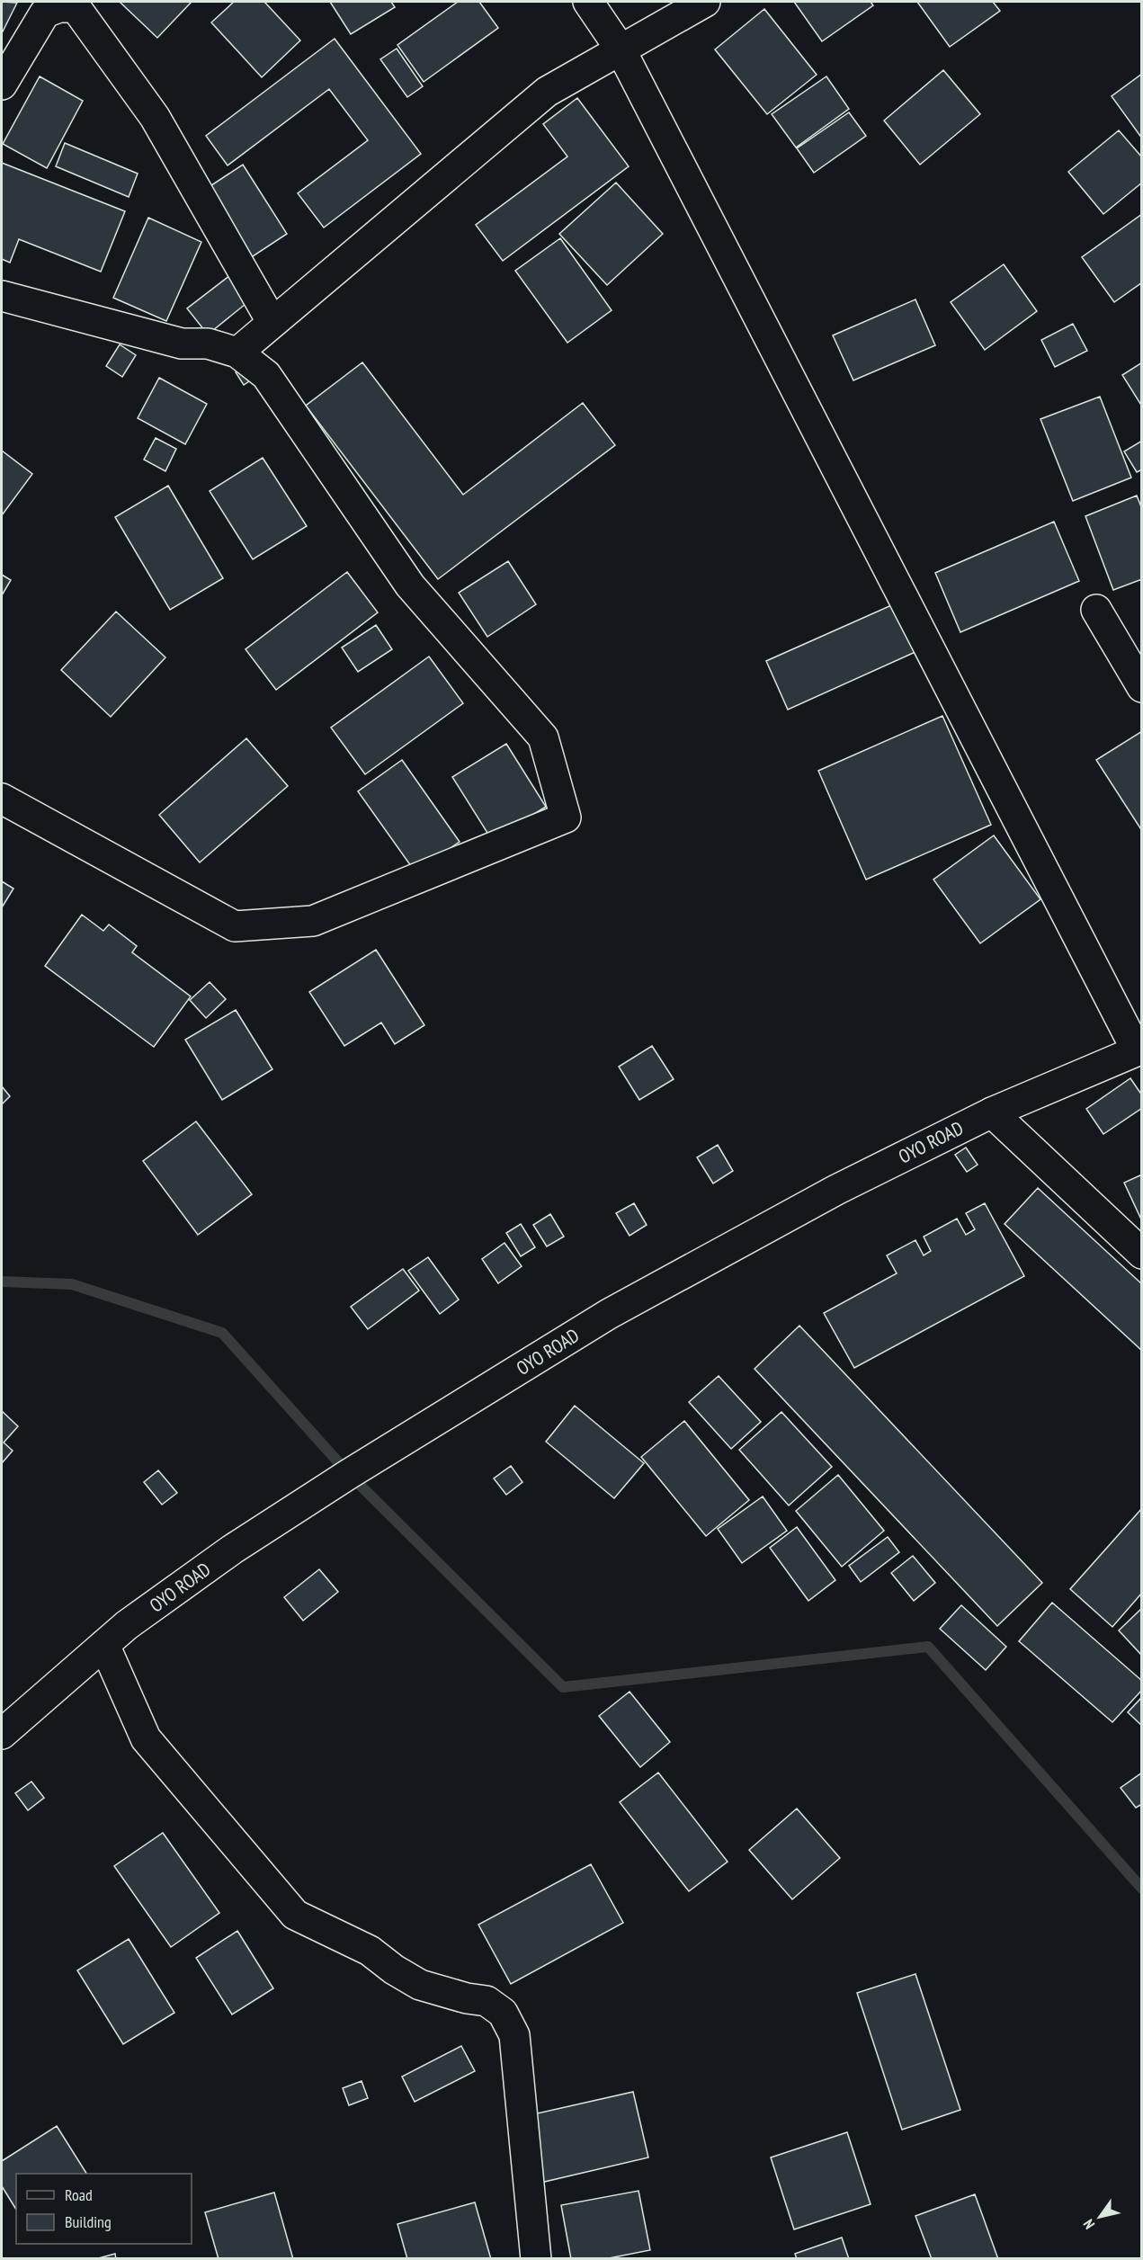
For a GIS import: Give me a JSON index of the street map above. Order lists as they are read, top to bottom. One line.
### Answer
{"streets":{"main road":["OYO ROAD"]},"legend":["Road","Building"],"north":"bottom left"}
